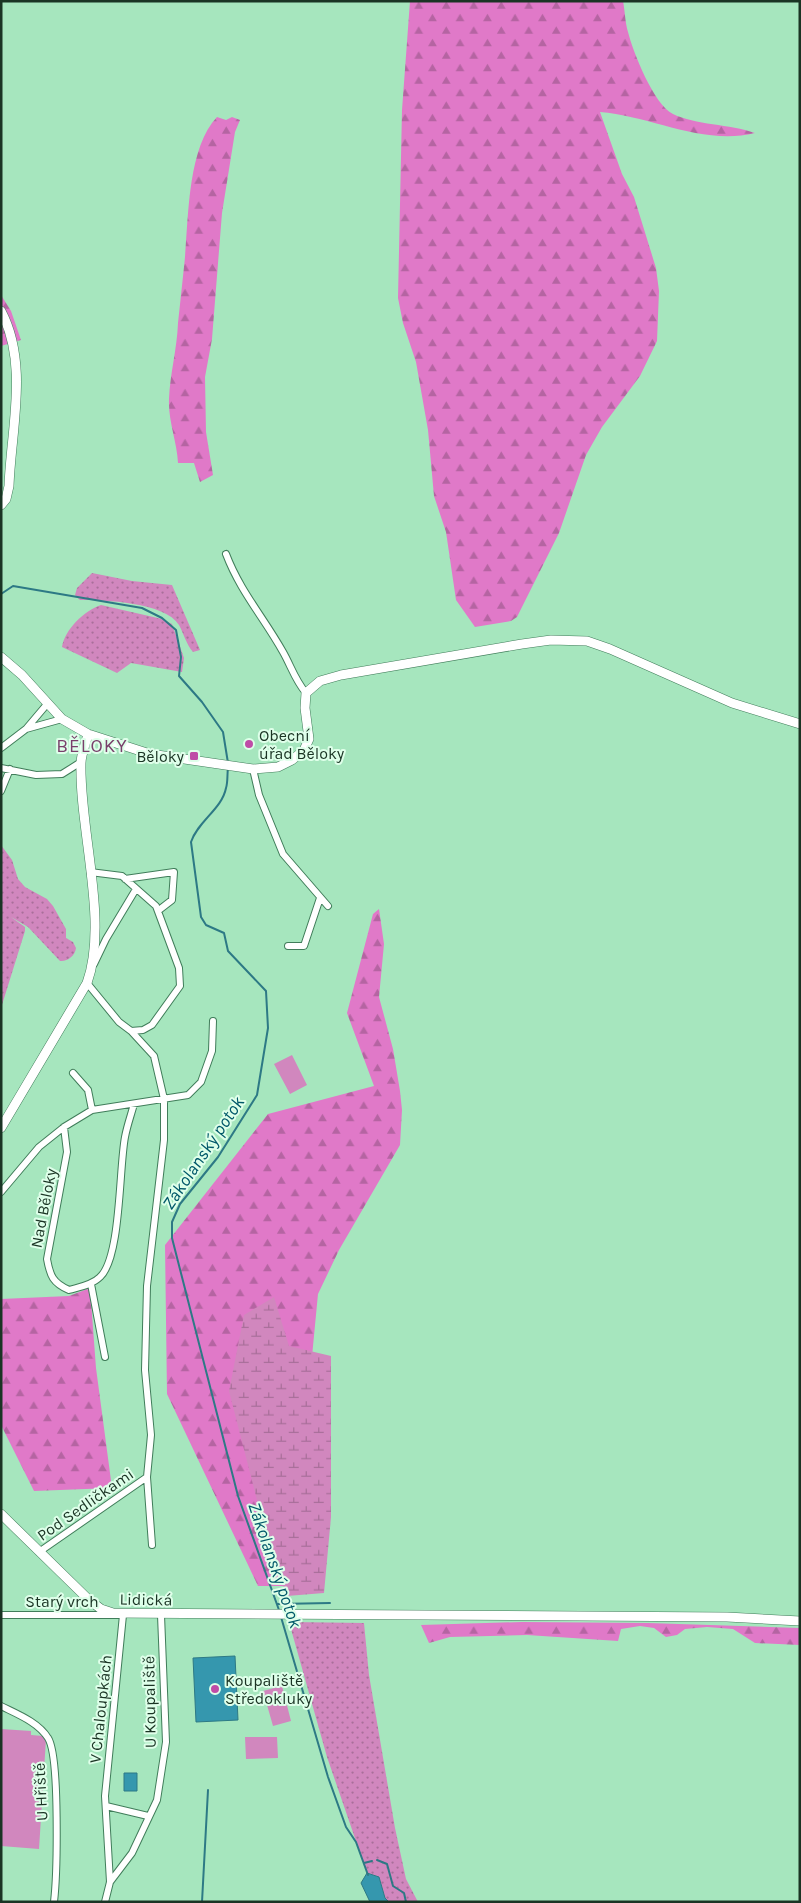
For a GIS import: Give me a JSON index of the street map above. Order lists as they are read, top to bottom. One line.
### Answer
{"streets":{"street":["Nad Běloky","Pod Sedličkami","Lidická","Starý vrch","U Koupaliště","V Chaloupkách","U Hřiště"]},"crossings":[["Nad Běloky","Pod Sedličkami"],["Pod Sedličkami","Lidická"],["Lidická","Starý vrch"],["Lidická","U Koupaliště"],["Lidická","V Chaloupkách"],["Starý vrch","V Chaloupkách"],["U Koupaliště","V Chaloupkách"]],"districts":["BĚLOKY"],"water":["Zákolanský potok"],"places":{"other":["Obecní úřad Běloky","Koupaliště Středokluky"],"transit":["Běloky"]}}
